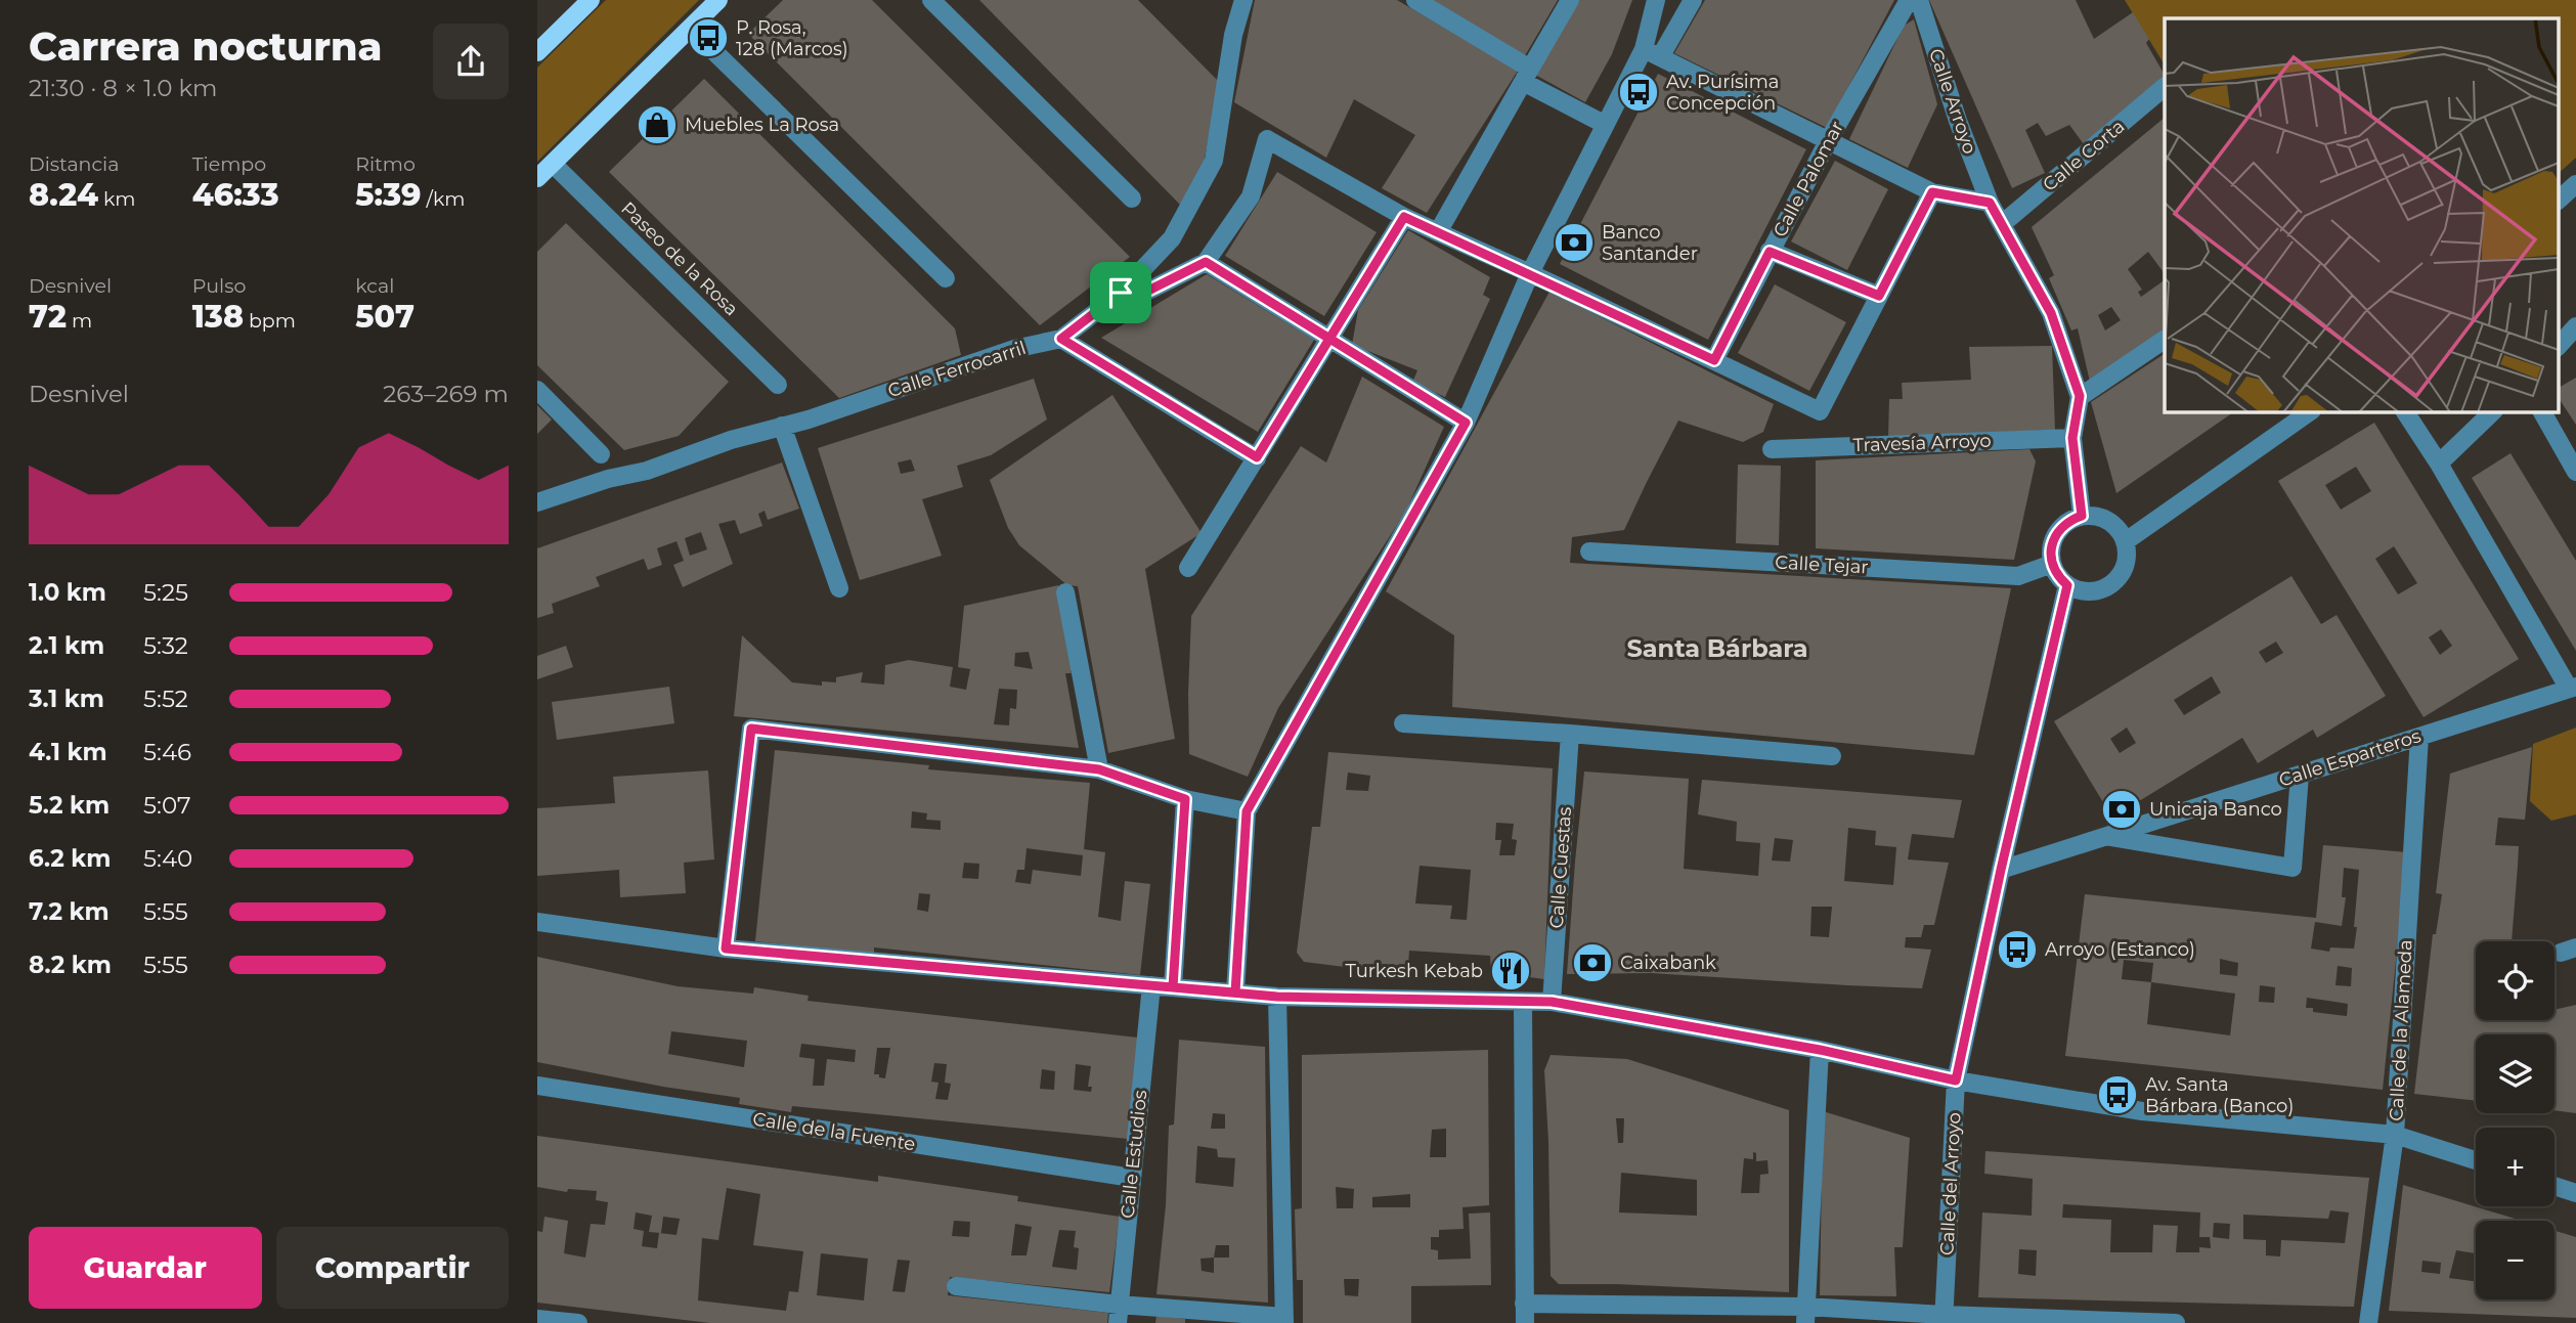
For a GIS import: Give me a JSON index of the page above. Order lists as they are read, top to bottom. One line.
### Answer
{"streets":{"street":["Calle Arroyo","Calle Corta","Calle Palomar","Paseo de la Rosa","Calle Ferrocarril","Travesía Arroyo","Calle Tejar","Calle Esparteros","Calle Cuestas","Calle de la Alameda","Calle de la Fuente","Calle Estudios","Calle del Arroyo"]},"crossings":[["Calle Tejar","Calle del Arroyo"],["Calle Esparteros","Calle de la Alameda"],["Calle Esparteros","Calle del Arroyo"],["Calle de la Fuente","Calle Estudios"]],"districts":["Santa Bárbara"],"places":{"bus stop":["P. Rosa, 128 (Marcos)","Av. Purísima Concepción","Arroyo (Estanco)","Av. Santa Bárbara (Banco)"],"shop":["Muebles La Rosa"],"bank":["Banco Santander","Unicaja Banco","Caixabank"],"restaurant":["Turkesh Kebab"]},"page":{"heading":["Carrera nocturna","21:30 · 8 × 1.0 km"],"stats":[["Distancia","8.24 km"],["Tiempo","46:33"],["Ritmo","5:39 /km"],["Desnivel","72 m"],["Pulso","138 bpm"],["kcal","507"]],"chart":["Desnivel","263–269 m"],"list":[{"name":"1.0 km","note":"5:25"},{"name":"2.1 km","note":"5:32"},{"name":"3.1 km","note":"5:52"},{"name":"4.1 km","note":"5:46"},{"name":"5.2 km","note":"5:07"},{"name":"6.2 km","note":"5:40"},{"name":"7.2 km","note":"5:55"},{"name":"8.2 km","note":"5:55"}],"map_buttons":["+","−"],"buttons":["Guardar","Compartir"]}}
